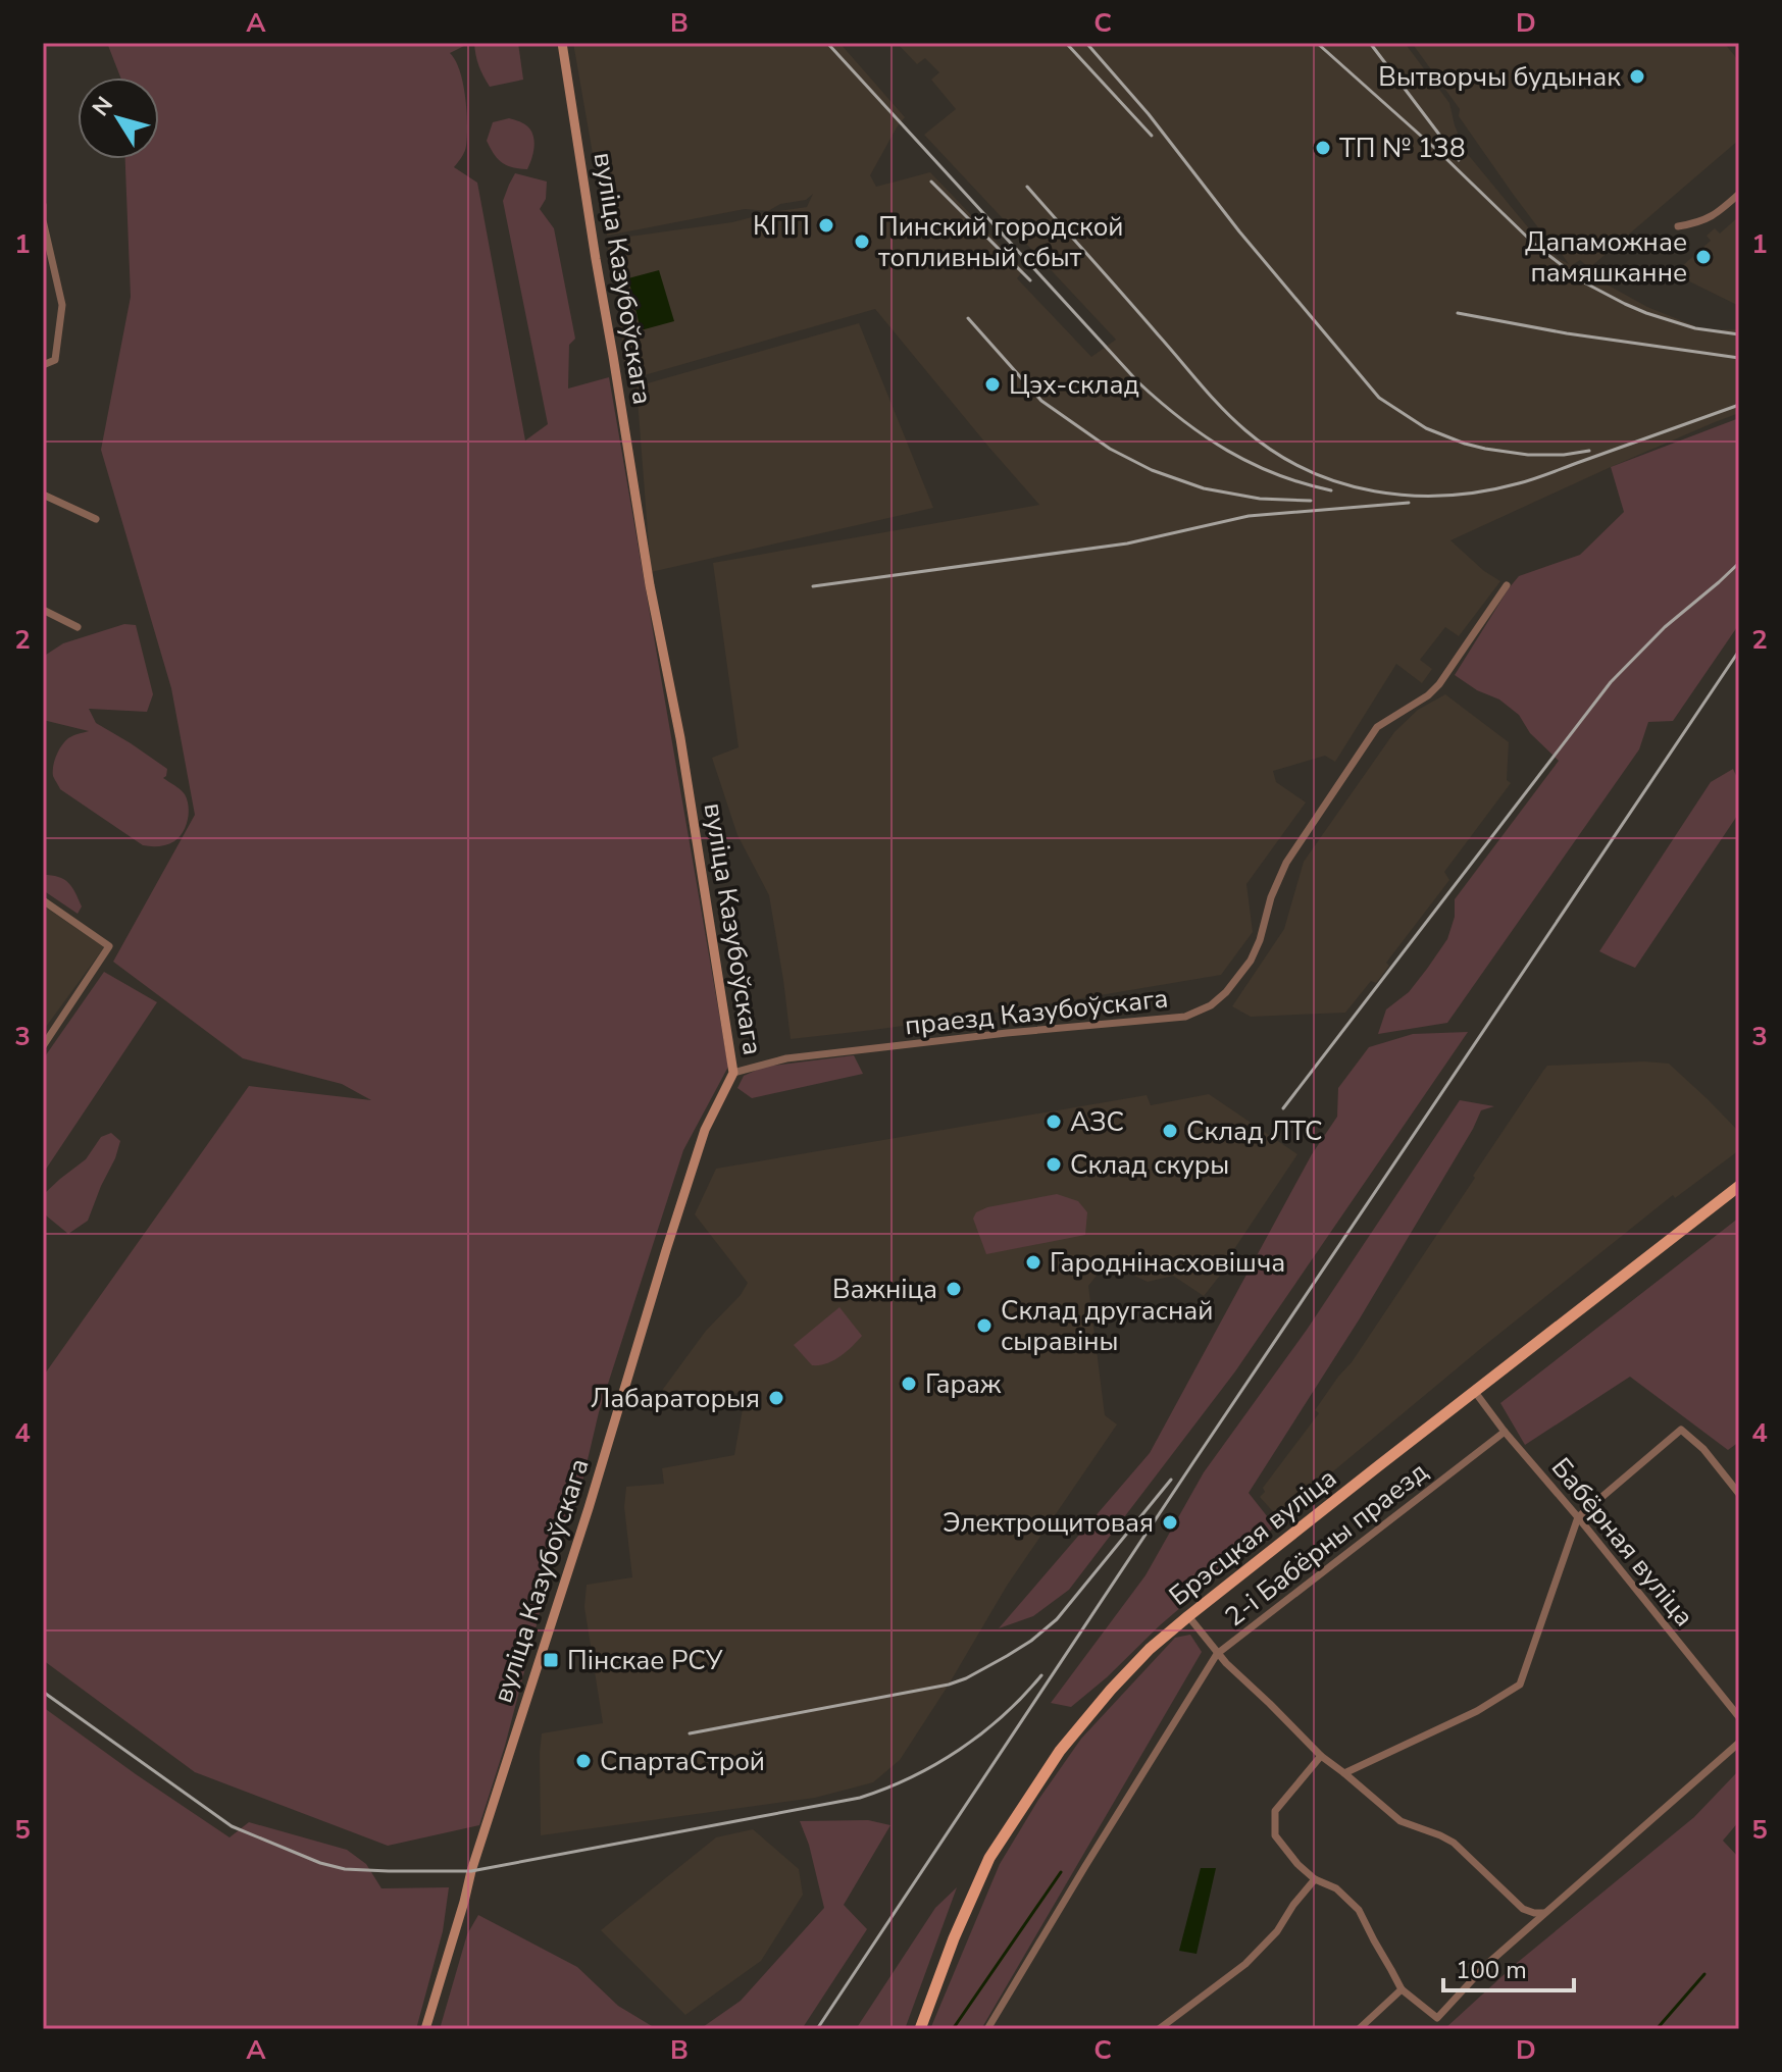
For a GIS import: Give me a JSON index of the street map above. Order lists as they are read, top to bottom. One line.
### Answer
{"streets":{"main road":["Брэсцкая вуліца"],"street":["вуліца Казубоўскага","праезд Казубоўскага","Бабёрная вуліца","2-і Бабёрны праезд"]},"crossings":[["вуліца Казубоўскага","праезд Казубоўскага"],["Брэсцкая вуліца","Бабёрная вуліца"],["Бабёрная вуліца","2-і Бабёрны праезд"]],"places":{"other":["Вытворчы будынак","ТП № 138","КПП","Пинский городской топливный сбыт","Дапаможнае памяшканне","Цэх-склад","АЗС","Склад ЛТС","Склад скуры","Гароднінасховішча","Важніца","Склад другаснай сыравіны","Гараж","Лабараторыя","Электрощитовая","СпартаСтрой"],"transit":["Пінскае РСУ"]},"scale_bar":"100 m","north":"top left","grid":{"columns":["A","B","C","D"],"rows":["1","2","3","4","5"]}}
